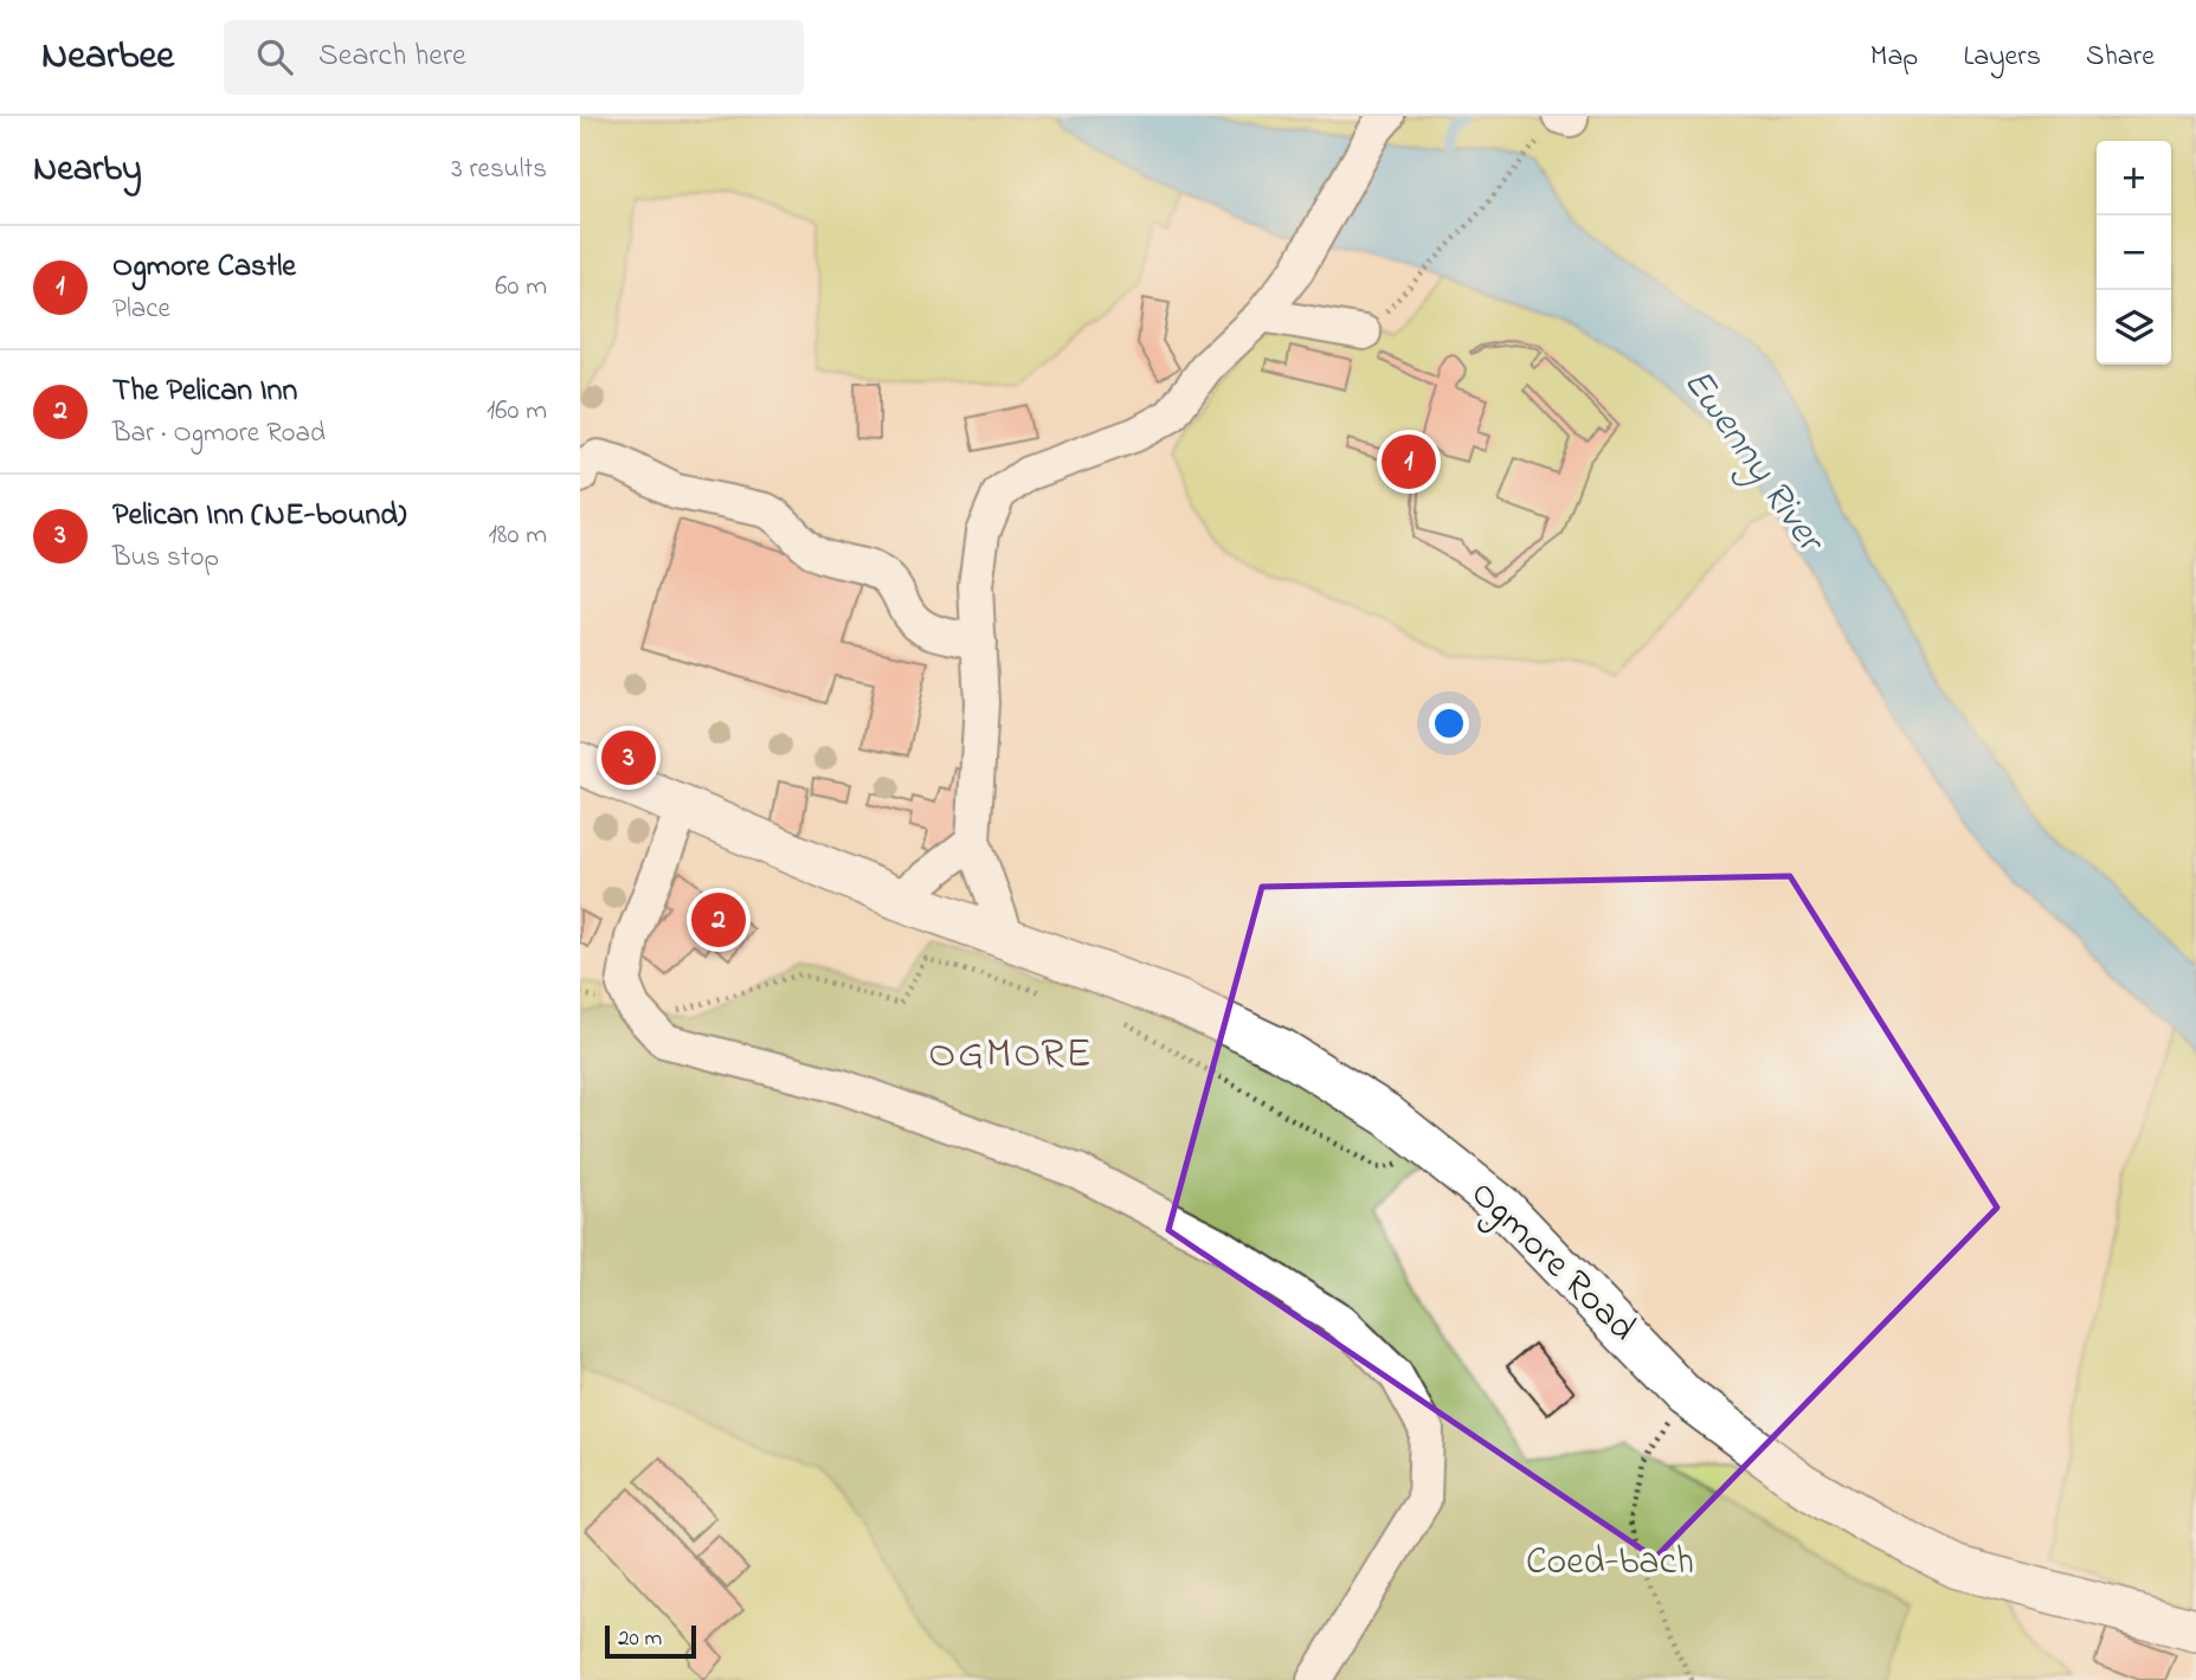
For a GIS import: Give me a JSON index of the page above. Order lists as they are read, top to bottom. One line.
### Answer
{"streets":{"main road":["Ogmore Road"]},"districts":["OGMORE"],"water":["Ewenny River"],"parks":["Coed-bach"],"scale_bar":"20 m","page":{"header":"Nearbee","search":"Search here","nav":["Map","Layers","Share"],"heading":["Nearby","3 results"],"map_buttons":["+","−"],"list":[{"mark":"1","name":"Ogmore Castle","note":"Place","value":"60 m"},{"mark":"2","name":"The Pelican Inn","note":"Bar · Ogmore Road","value":"160 m"},{"mark":"3","name":"Pelican Inn (NE-bound)","note":"Bus stop","value":"180 m"}],"pins":["1","3","2"],"scale":"20 m"}}
